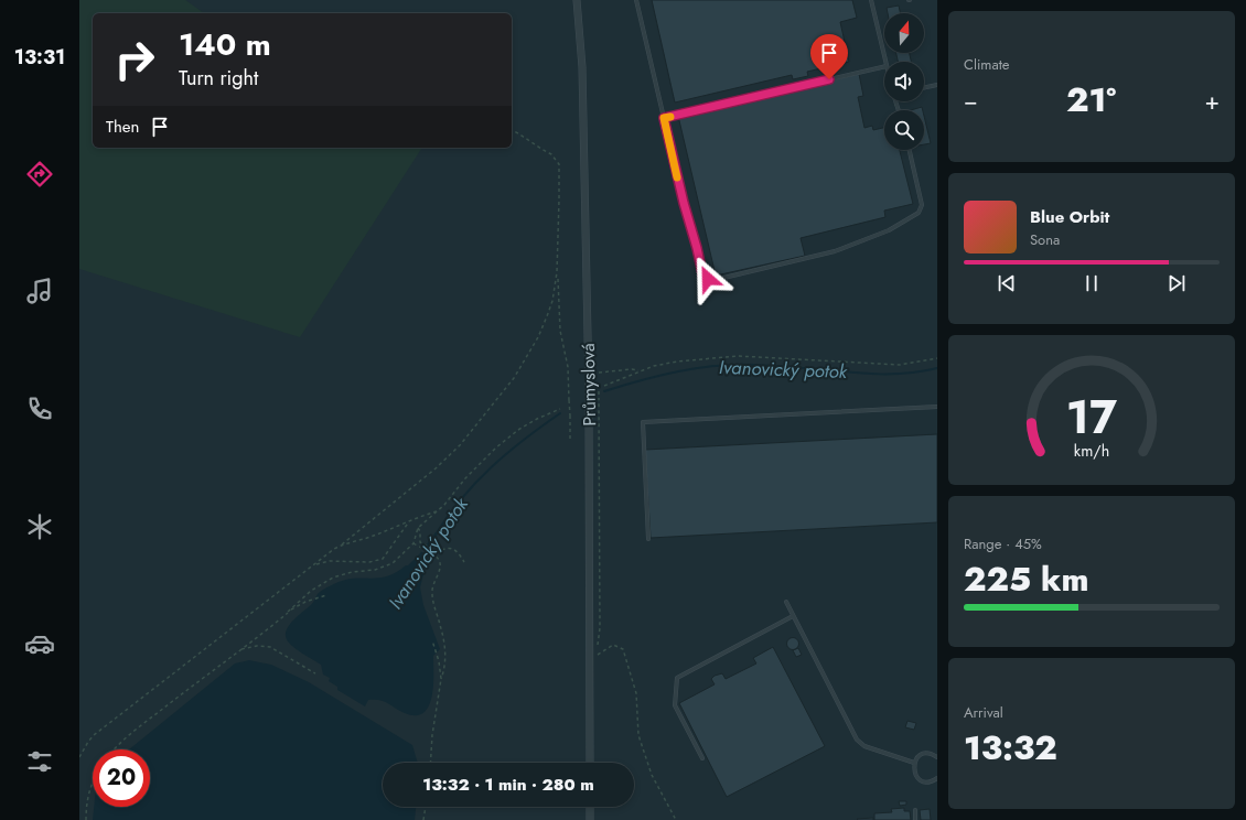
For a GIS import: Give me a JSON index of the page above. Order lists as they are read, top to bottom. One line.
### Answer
{"streets":{"street":["Průmyslová"]},"water":["Ivanovický potok"],"north":"top","page":{"tabs":"13:31","tile":["Climate",["Range · 45%","225 km"],["Arrival","13:32"]],"turn":["140 m","Turn right"],"heat":["−","21°","+"],"then":"Then","song":["Blue Orbit","Sona"],"limit":"20","trip":"13:32 · 1 min · 280 m","gauge":["17","km/h"]}}
